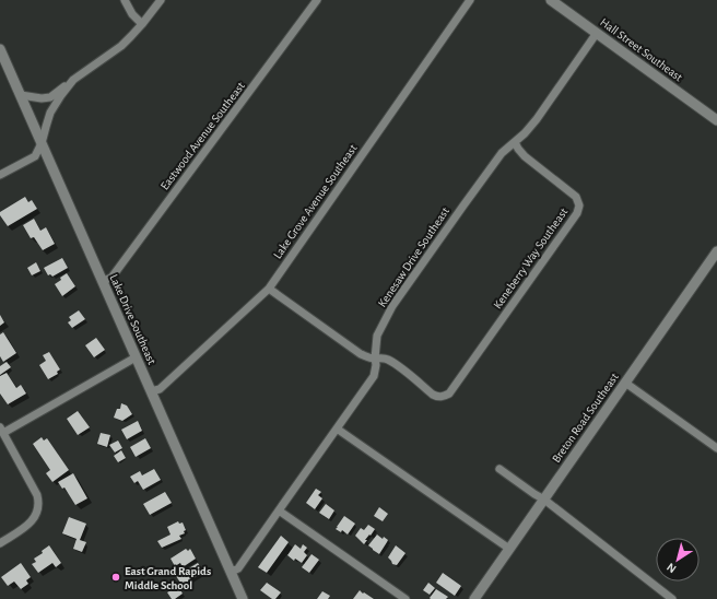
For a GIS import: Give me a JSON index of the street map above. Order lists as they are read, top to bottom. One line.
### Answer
{"streets":{"main road":["Hall Street Southeast","Lake Drive Southeast","Breton Road Southeast"],"street":["Eastwood Avenue Southeast","Lake Grove Avenue Southeast","Kenesaw Drive Southeast","Keneberry Way Southeast"]},"crossings":[["Hall Street Southeast","Kenesaw Drive Southeast"],["Eastwood Avenue Southeast","Lake Drive Southeast"],["Lake Grove Avenue Southeast","Lake Drive Southeast"],["Kenesaw Drive Southeast","Keneberry Way Southeast"],["Kenesaw Drive Southeast","Lake Drive Southeast"]],"places":["East Grand Rapids Middle School"],"north":"bottom left"}
